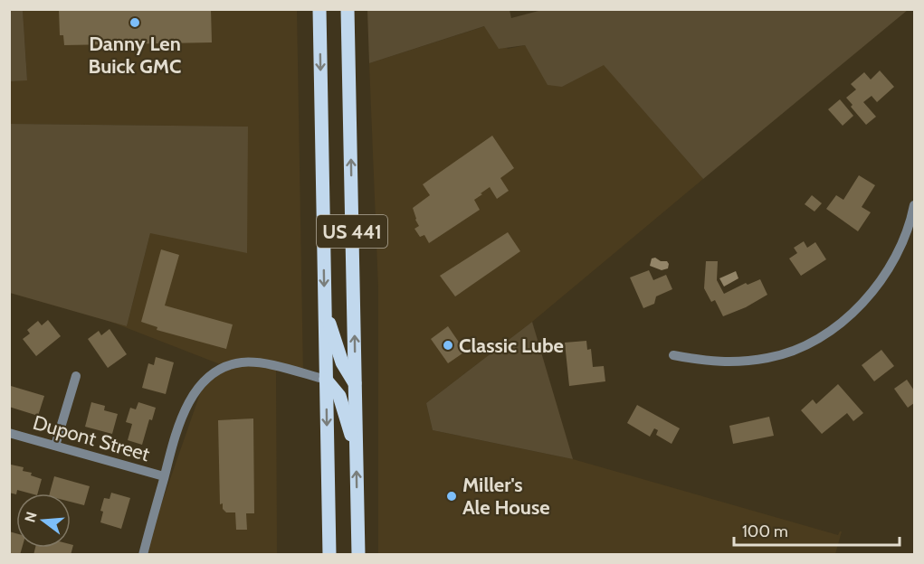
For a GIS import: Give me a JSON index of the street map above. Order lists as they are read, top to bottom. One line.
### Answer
{"streets":{"main road":["US 441"],"street":["Dupont Street"]},"places":["Danny Len Buick GMC","Classic Lube","Miller's Ale House"],"scale_bar":"100 m","north":"left"}
